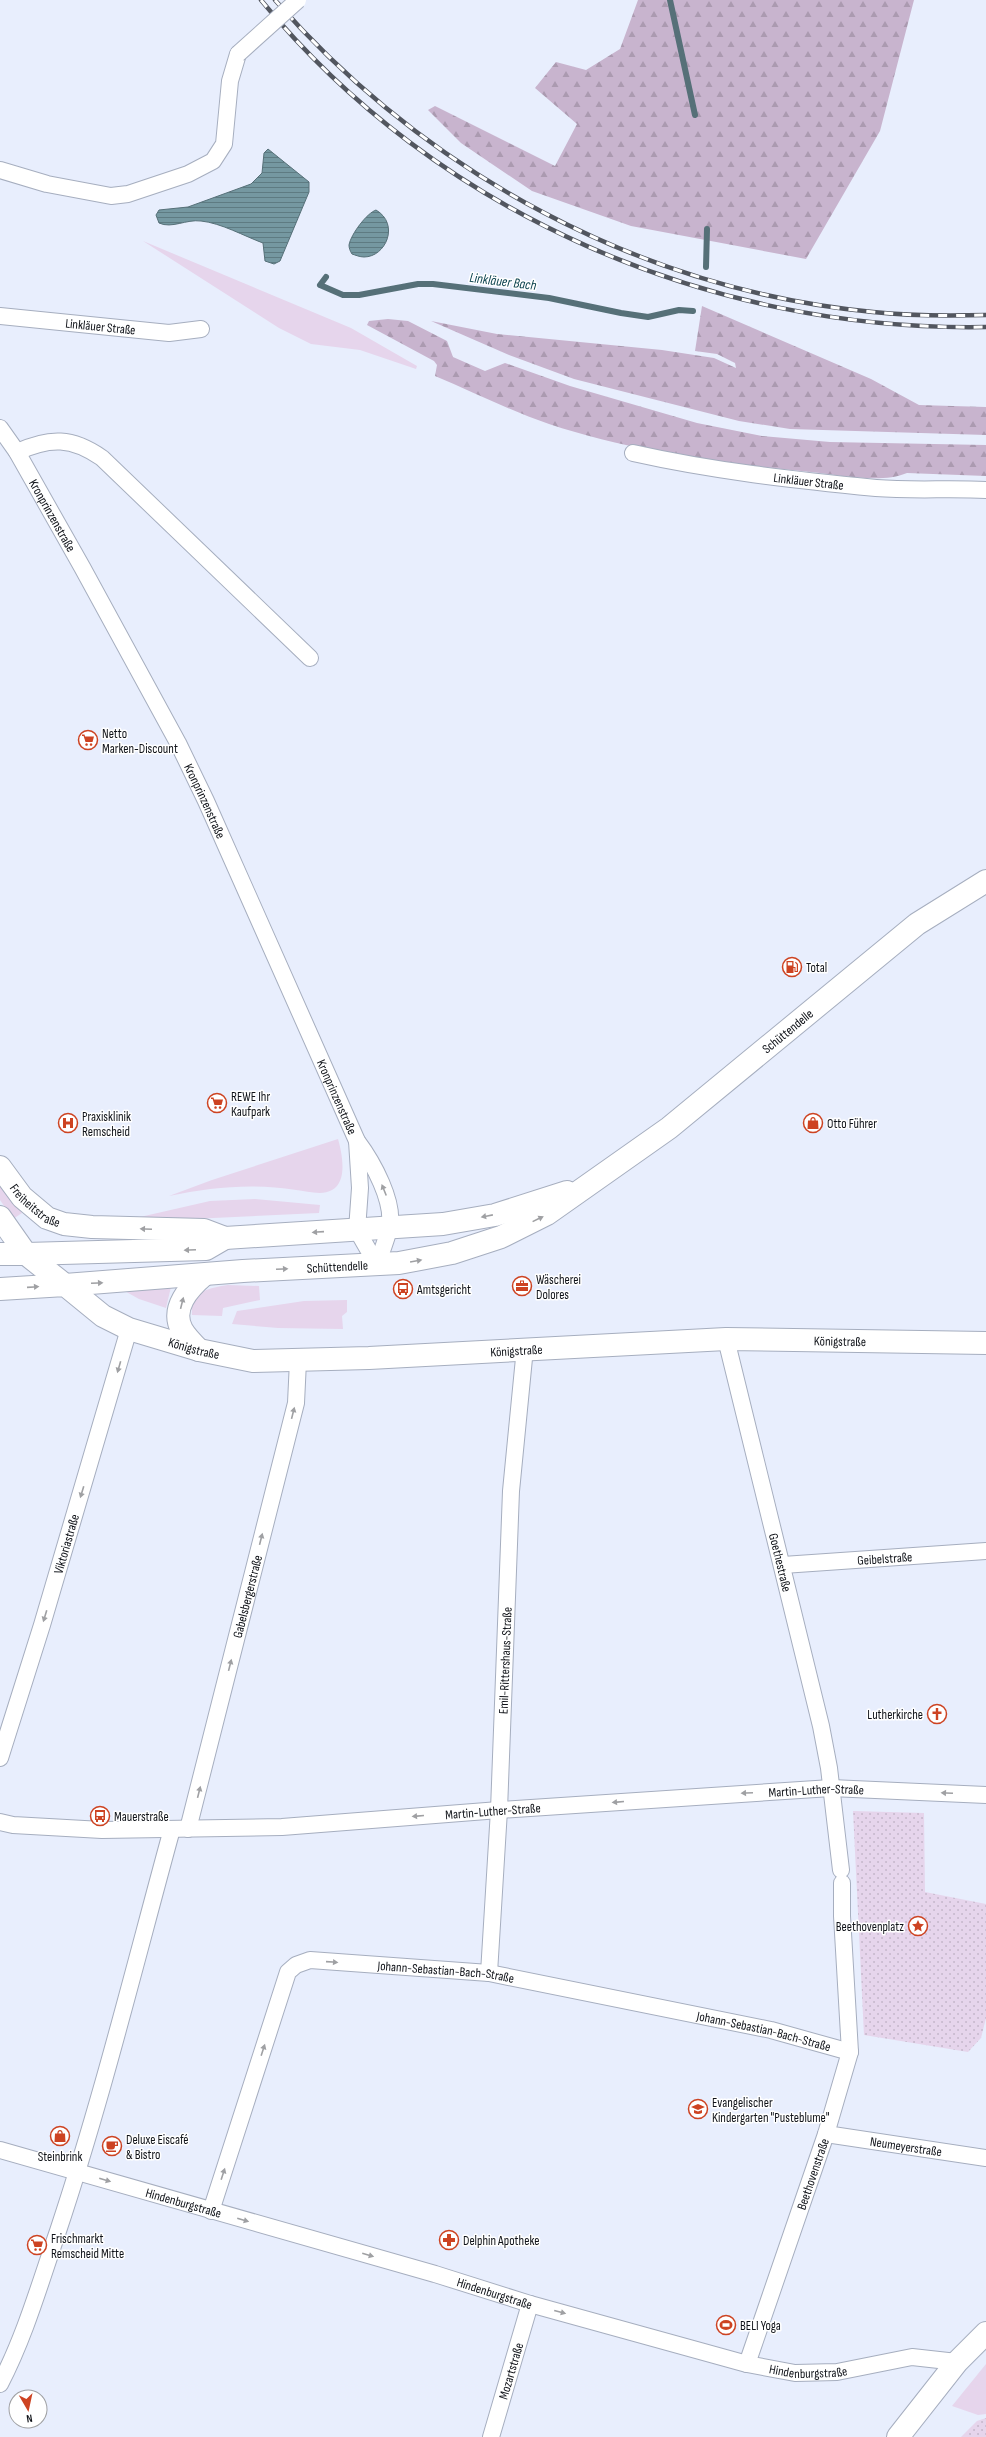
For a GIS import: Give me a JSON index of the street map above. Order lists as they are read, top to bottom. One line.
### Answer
{"streets":{"main road":["Schüttendelle","Freiheitstraße","Königstraße"],"street":["Linkläuer Straße","Kronprinzenstraße","Viktoriastraße","Geibelstraße","Goethestraße","Gabelsbergerstraße","Emil-Rittershaus-Straße","Martin-Luther-Straße","Johann-Sebastian-Bach-Straße","Neumeyerstraße","Beethovenstraße","Hindenburgstraße","Mozartstraße"]},"crossings":[["Kronprinzenstraße","Schüttendelle"],["Schüttendelle","Freiheitstraße"],["Schüttendelle","Königstraße"],["Königstraße","Viktoriastraße"],["Königstraße","Goethestraße"],["Königstraße","Gabelsbergerstraße"],["Königstraße","Emil-Rittershaus-Straße"],["Geibelstraße","Goethestraße"],["Goethestraße","Martin-Luther-Straße"],["Goethestraße","Beethovenstraße"],["Gabelsbergerstraße","Martin-Luther-Straße"],["Emil-Rittershaus-Straße","Martin-Luther-Straße"],["Emil-Rittershaus-Straße","Johann-Sebastian-Bach-Straße"],["Martin-Luther-Straße","Beethovenstraße"],["Johann-Sebastian-Bach-Straße","Beethovenstraße"],["Johann-Sebastian-Bach-Straße","Hindenburgstraße"],["Neumeyerstraße","Beethovenstraße"],["Beethovenstraße","Hindenburgstraße"],["Hindenburgstraße","Mozartstraße"]],"one_way":["Viktoriastraße","Gabelsbergerstraße","Martin-Luther-Straße","Johann-Sebastian-Bach-Straße","Hindenburgstraße"],"water":["Linkläuer Bach"],"places":{"supermarket":["Netto Marken-Discount","REWE Ihr Kaufpark","Frischmarkt Remscheid Mitte"],"fuel station":["Total"],"hospital":["Praxisklinik Remscheid"],"shop":["Otto Führer","Steinbrink"],"office":["Wäscherei Dolores"],"bus stop":["Amtsgericht","Mauerstraße"],"church":["Lutherkirche"],"place":["Beethovenplatz"],"school or university":["Evangelischer Kindergarten \"Pusteblume\""],"cafe":["Deluxe Eiscafé & Bistro"],"pharmacy":["Delphin Apotheke"],"sports":["BELI Yoga"]},"north":"bottom"}
